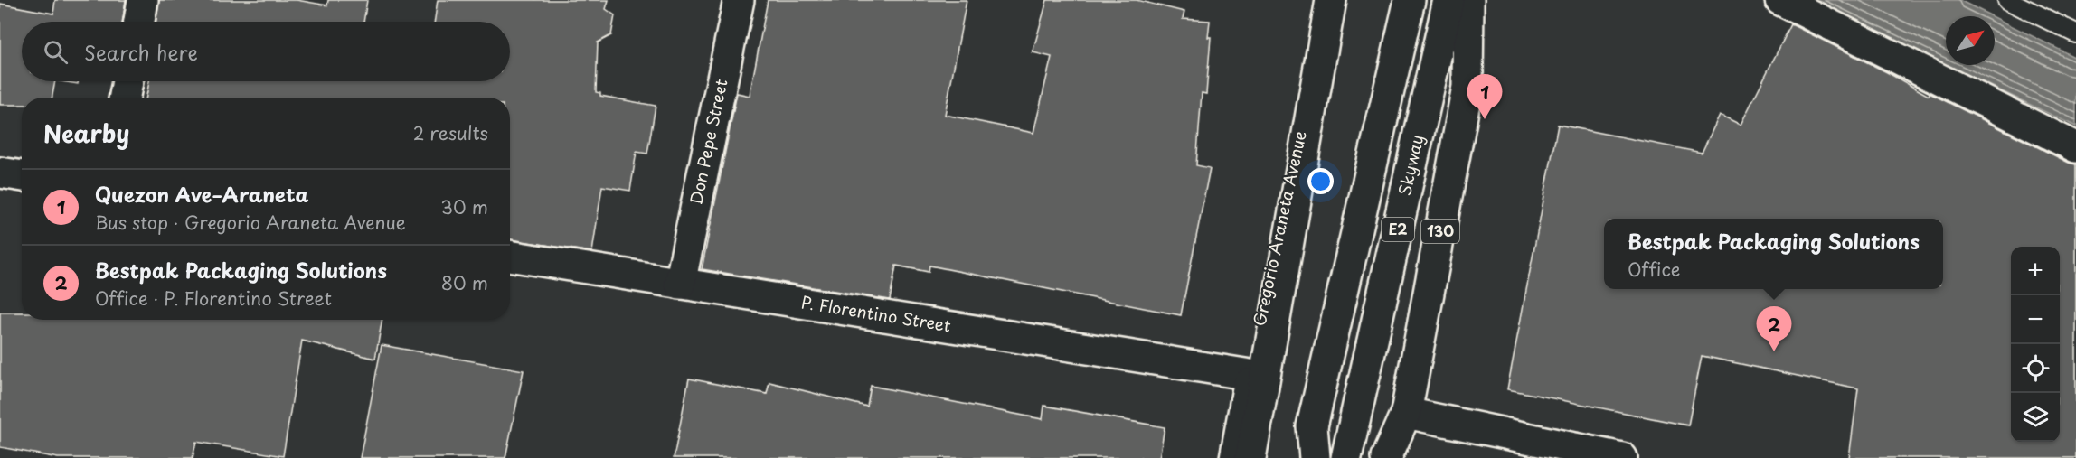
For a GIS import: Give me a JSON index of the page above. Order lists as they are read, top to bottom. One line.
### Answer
{"streets":{"main road":["Don Pepe Street","Skyway","Gregorio Araneta Avenue","E2","130","P. Florentino Street"]},"crossings":[["Don Pepe Street","P. Florentino Street"],["Gregorio Araneta Avenue","P. Florentino Street"]],"north":"top right","page":{"search":"Search here","pins":["1","2"],"heading":["Nearby","2 results"],"list":[{"mark":"1","name":"Quezon Ave–Araneta","note":"Bus stop · Gregorio Araneta Avenue","value":"30 m"},{"mark":"2","name":"Bestpak Packaging Solutions","note":"Office · P. Florentino Street","value":"80 m"}],"popup":["Bestpak Packaging Solutions","Office"],"map_buttons":["+","−"]}}
